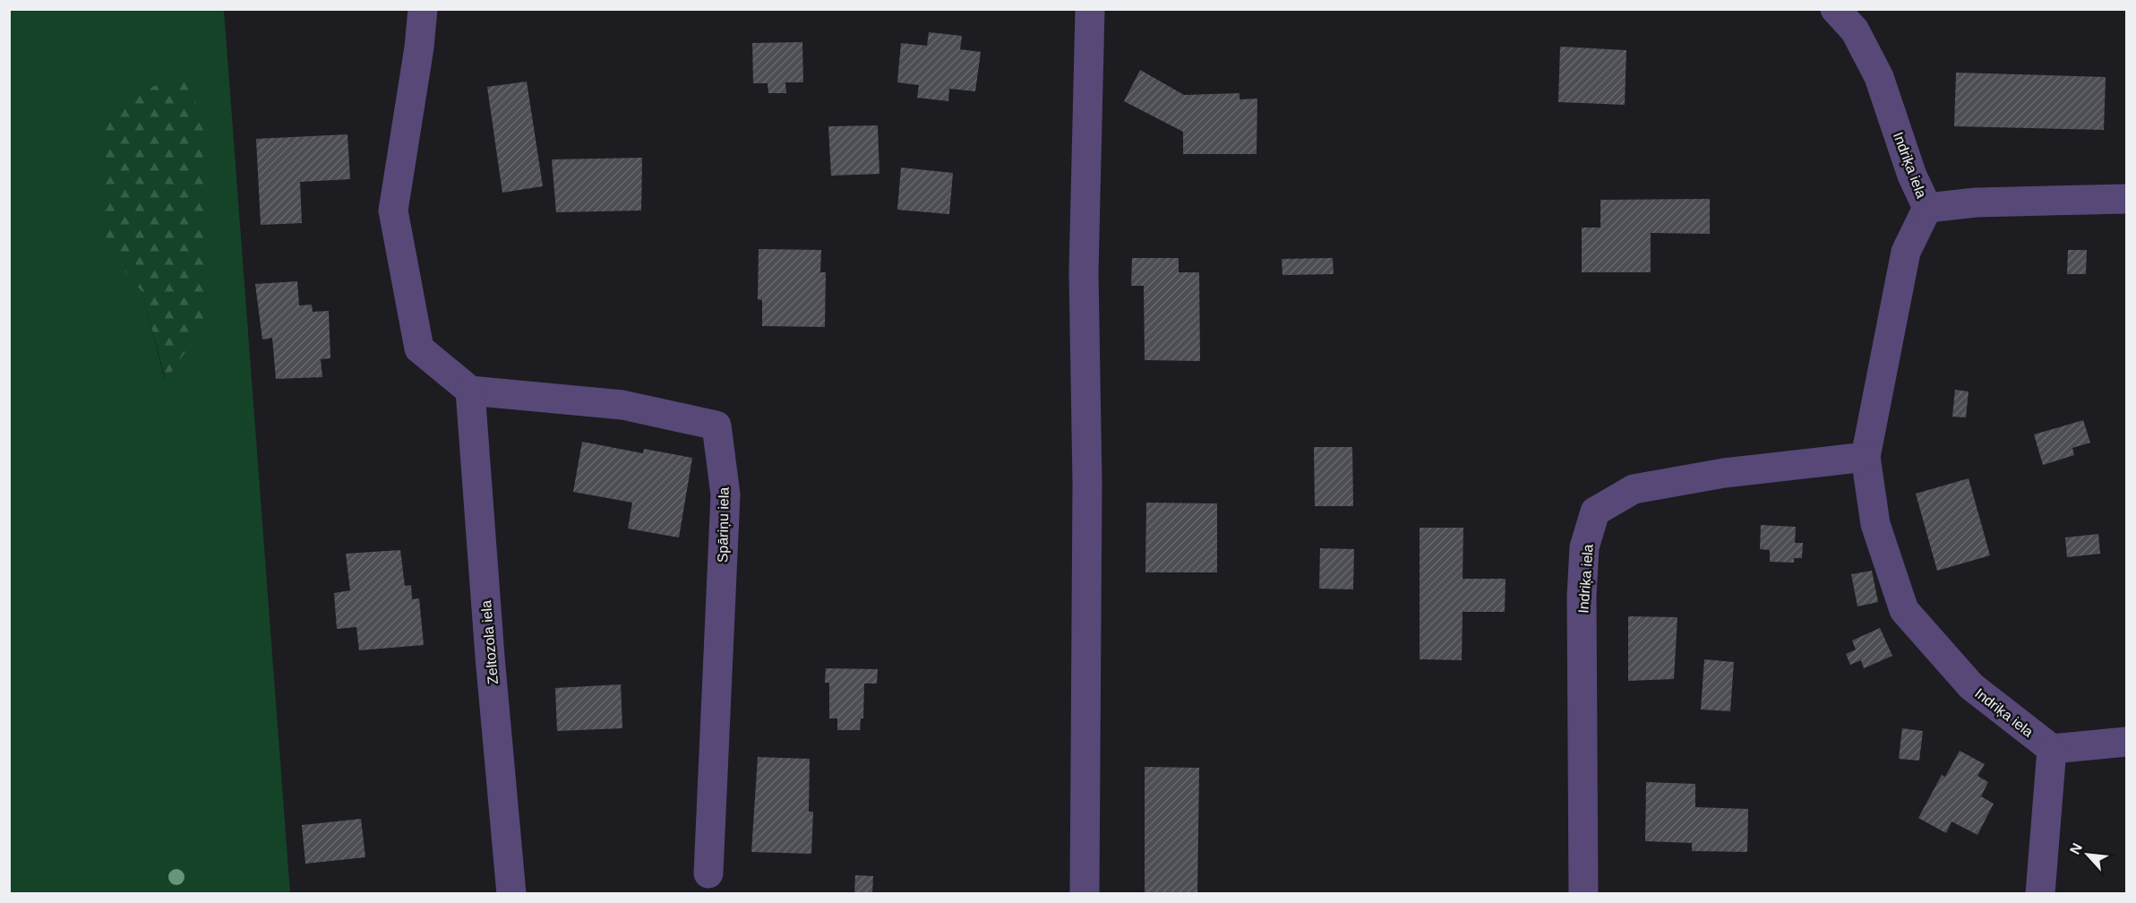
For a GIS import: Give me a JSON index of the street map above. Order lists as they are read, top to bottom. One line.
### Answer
{"streets":{"street":["Indriķa iela","Spāriņu iela","Zeltozola iela"]},"crossings":[["Spāriņu iela","Zeltozola iela"]],"north":"top left"}
